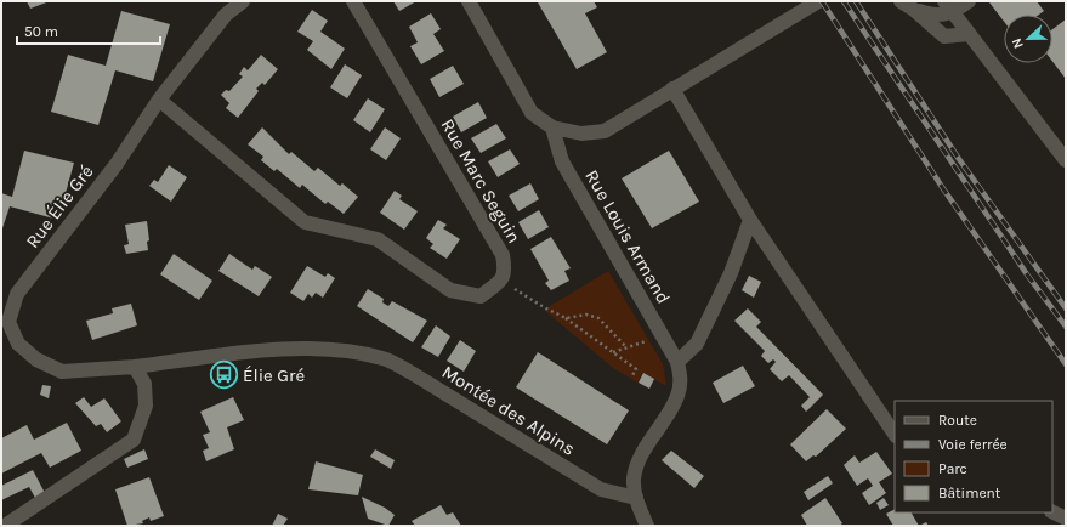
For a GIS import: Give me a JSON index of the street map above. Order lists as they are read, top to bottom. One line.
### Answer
{"streets":{"street":["Rue Marc Seguin","Rue Élie Gré","Rue Louis Armand","Montée des Alpins"]},"crossings":[["Rue Élie Gré","Montée des Alpins"]],"places":{"bus stop":["Élie Gré"]},"legend":["Route","Voie ferrée","Parc","Bâtiment"],"scale_bar":"50 m","north":"left"}
